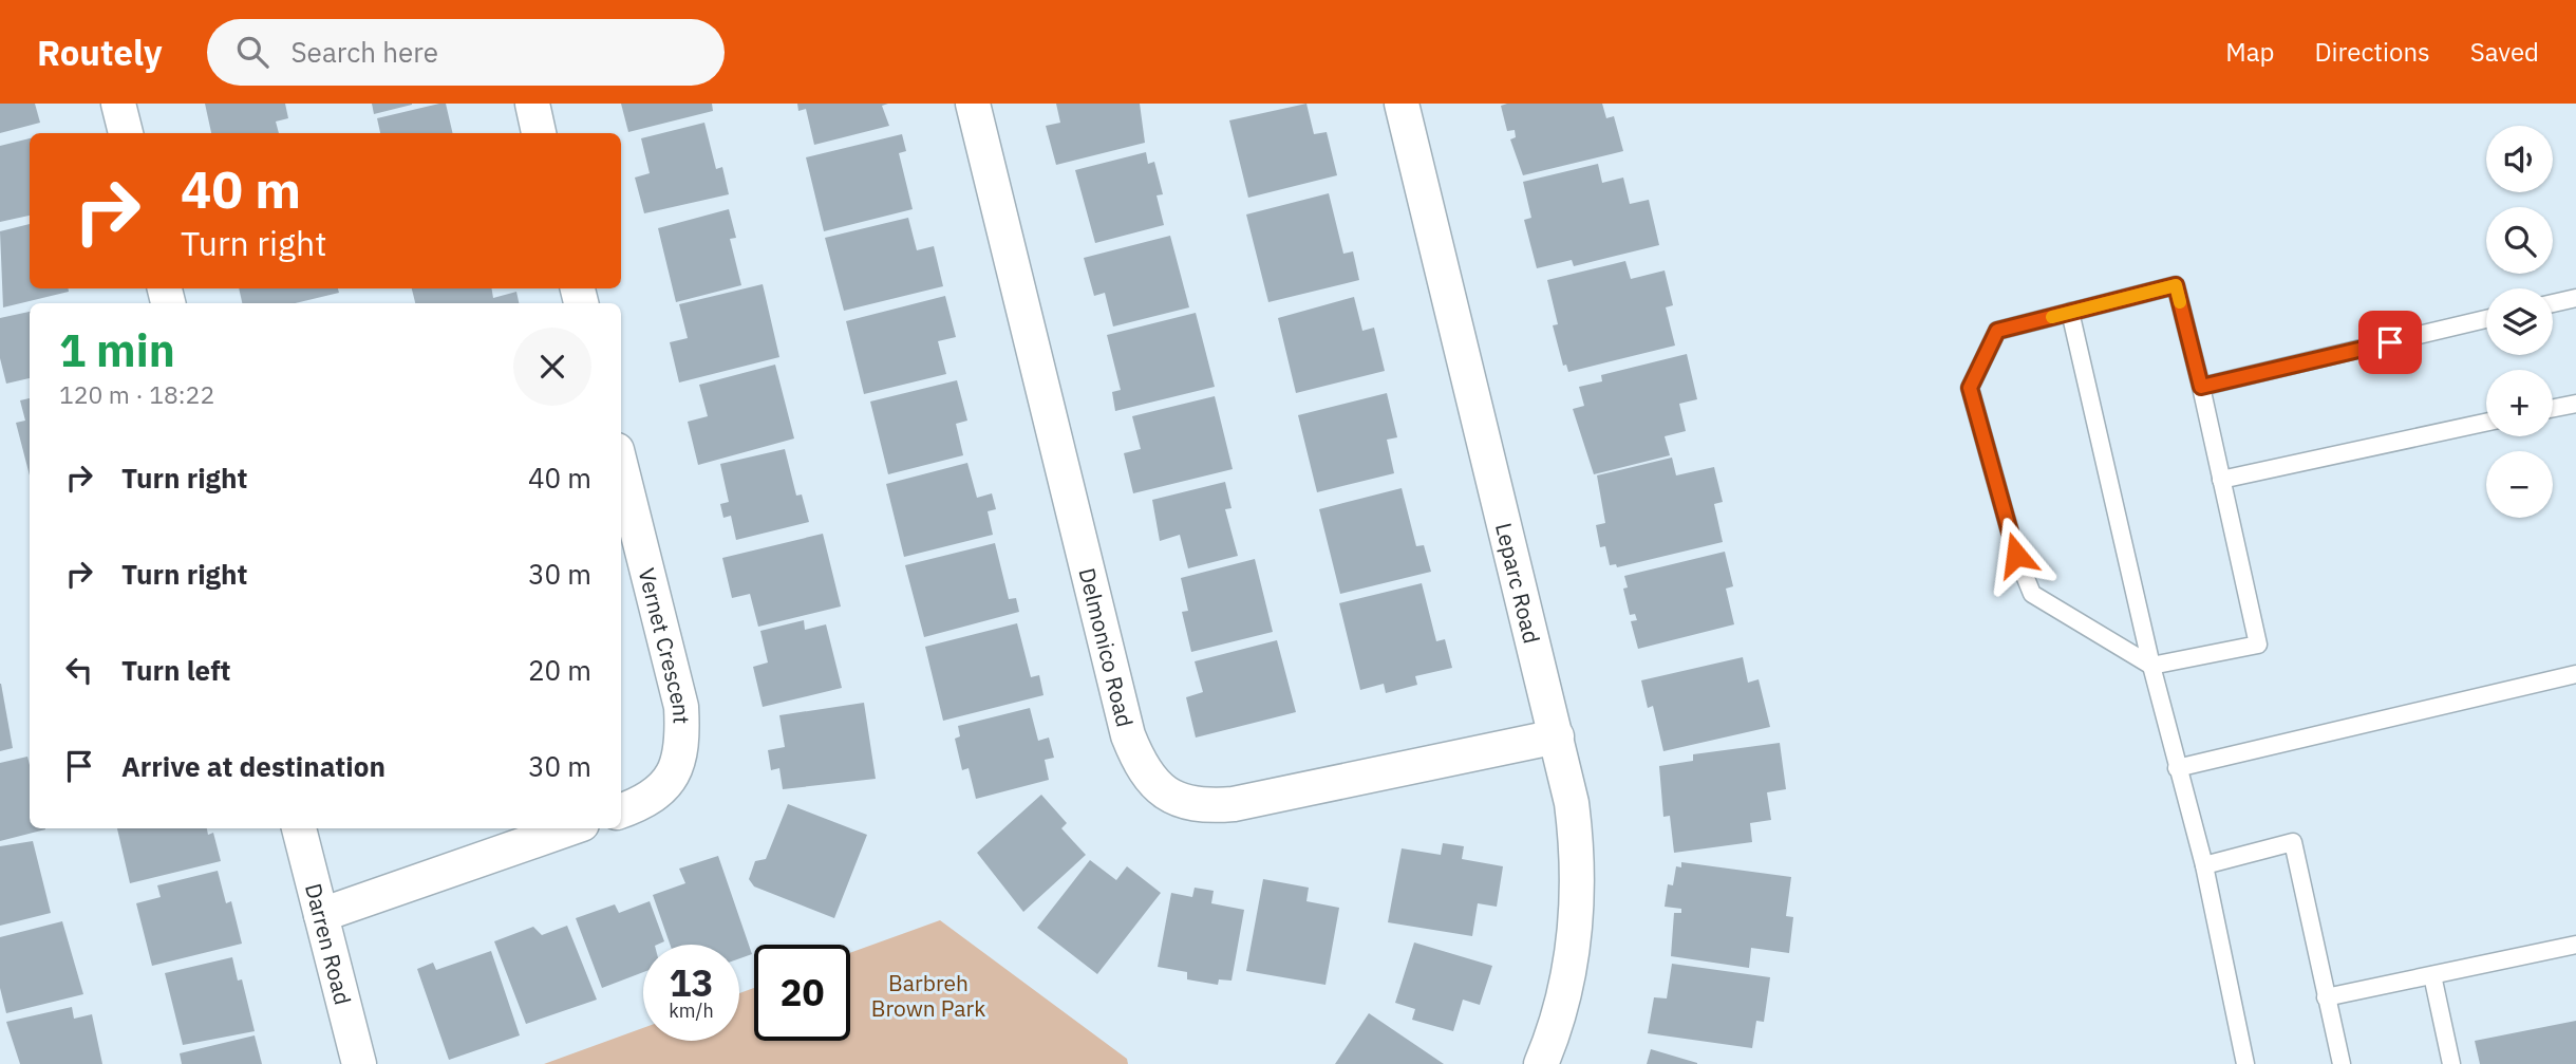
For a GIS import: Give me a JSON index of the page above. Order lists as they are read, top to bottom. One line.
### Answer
{"streets":{"street":["Leparc Road","Vernet Crescent","Delmonico Road","Darren Road"]},"crossings":[["Leparc Road","Delmonico Road"]],"parks":["Barbreh Brown Park"],"page":{"header":"Routely","search":"Search here","nav":["Map","Directions","Saved"],"map_buttons":["+","−"],"turn":["40 m","Turn right"],"heading":["1 min","120 m · 18:22"],"list":[{"name":"Turn right","value":"40 m"},{"name":"Turn right","value":"30 m"},{"name":"Turn left","value":"20 m"},{"name":"Arrive at destination","value":"30 m"}],"speed":"13 km/h","limit":"20"}}
